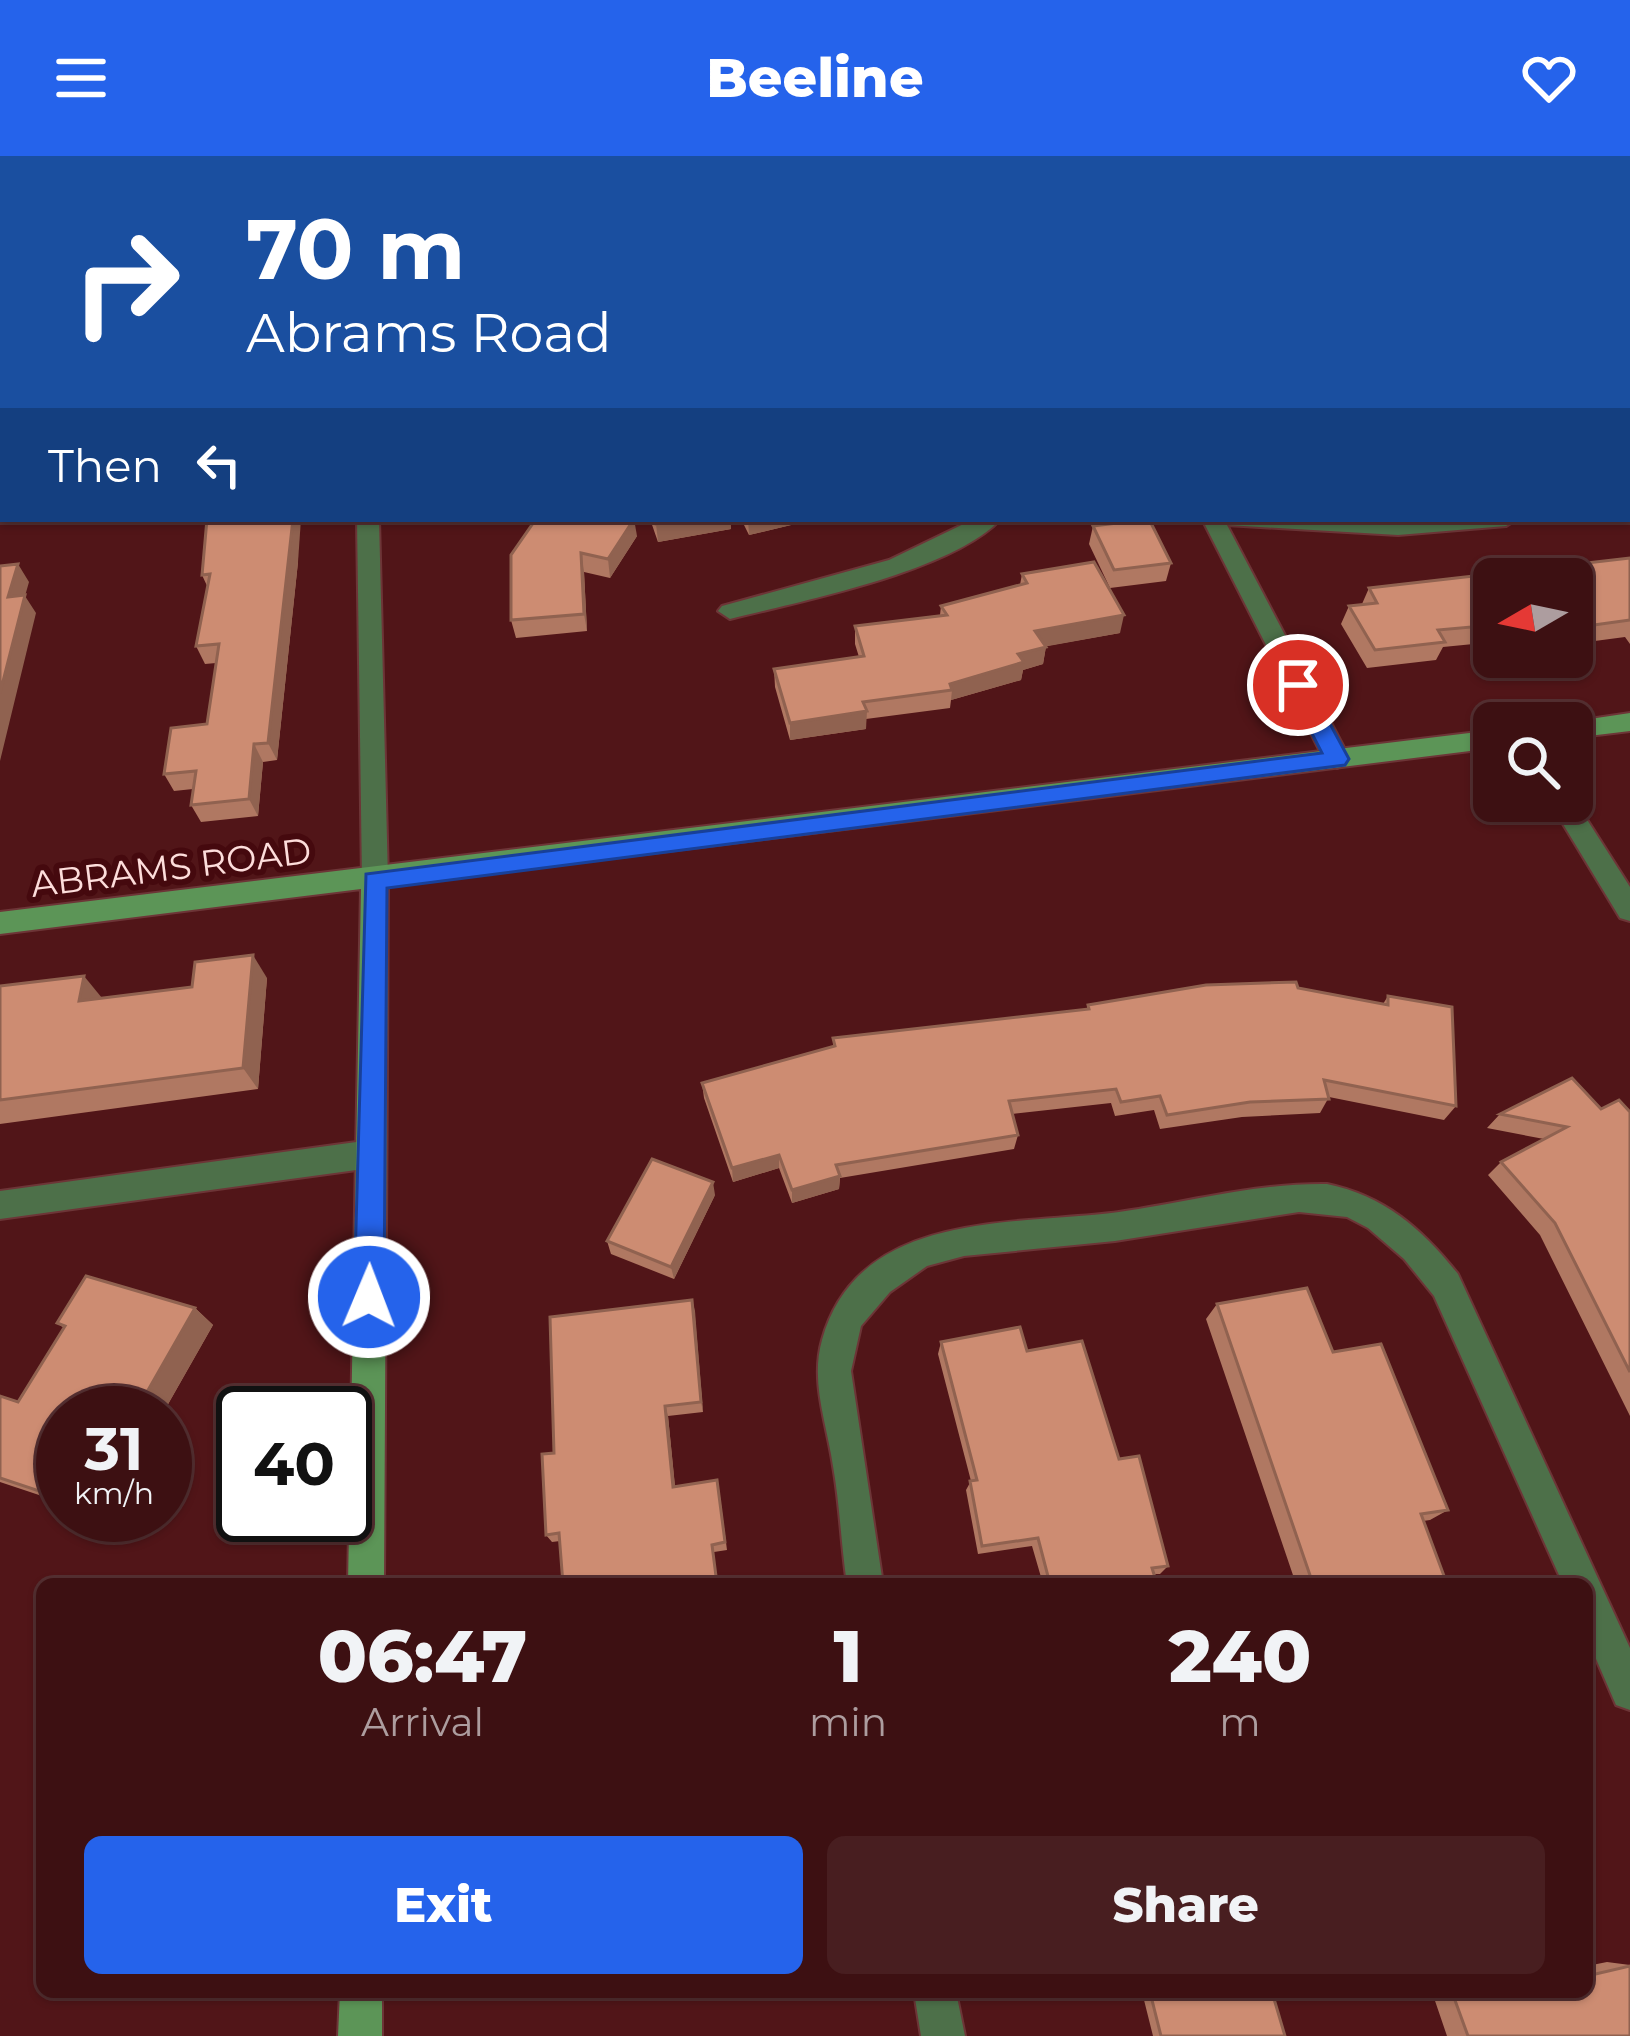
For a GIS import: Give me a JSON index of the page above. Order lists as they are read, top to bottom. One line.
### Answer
{"streets":{"street":["ABRAMS ROAD"]},"north":"left","page":{"header":"Beeline","turn":["70 m","Abrams Road"],"then":"Then","speed":"31 km/h","limit":"40","eta":["06:47","Arrival","1","min","240","m"],"buttons":["Exit","Share"]}}
